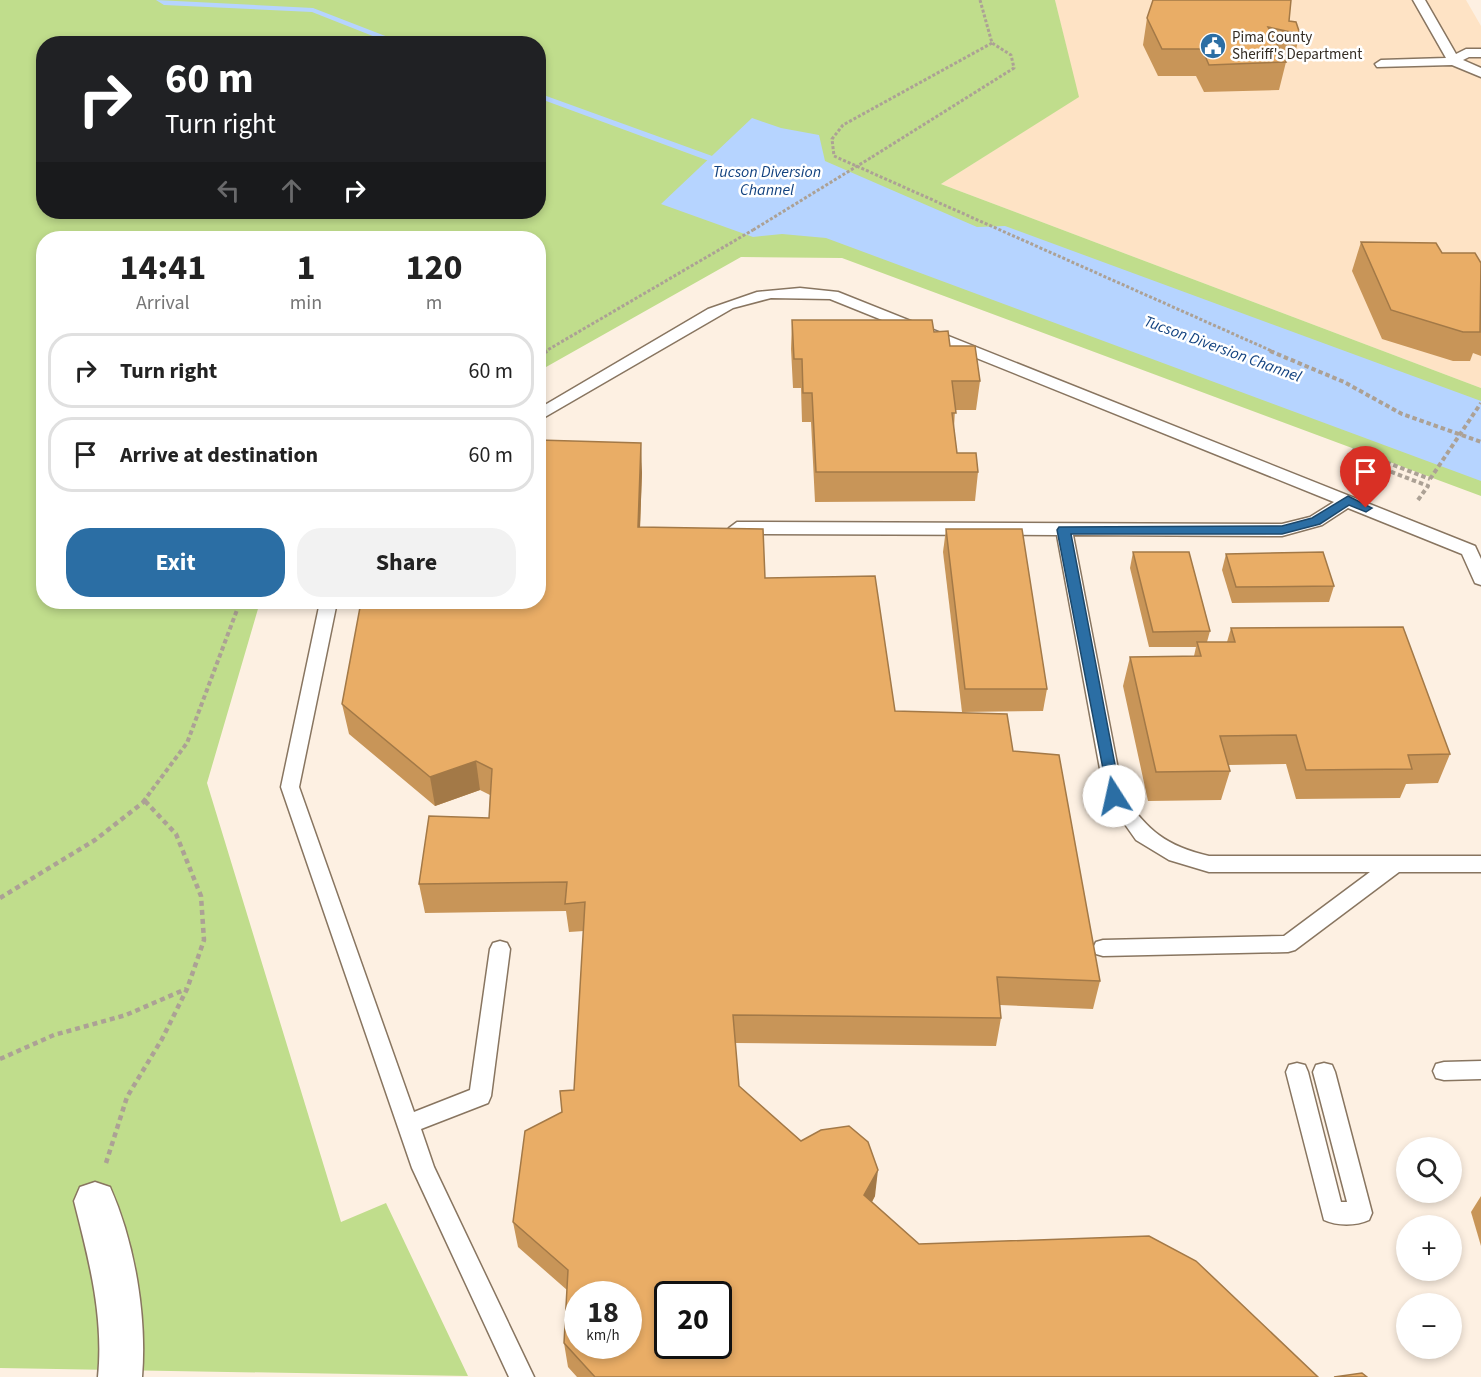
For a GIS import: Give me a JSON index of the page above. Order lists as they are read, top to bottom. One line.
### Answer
{"water":["Tucson Diversion Channel"],"places":{"public building":["Pima County Sheriff's Department"]},"page":{"turn":["60 m","Turn right"],"eta":["14:41","Arrival","1","min","120","m"],"list":[{"name":"Turn right","value":"60 m"},{"name":"Arrive at destination","value":"60 m"}],"buttons":["Exit","Share"],"map_buttons":["+","−"],"speed":"18 km/h","limit":"20"}}
